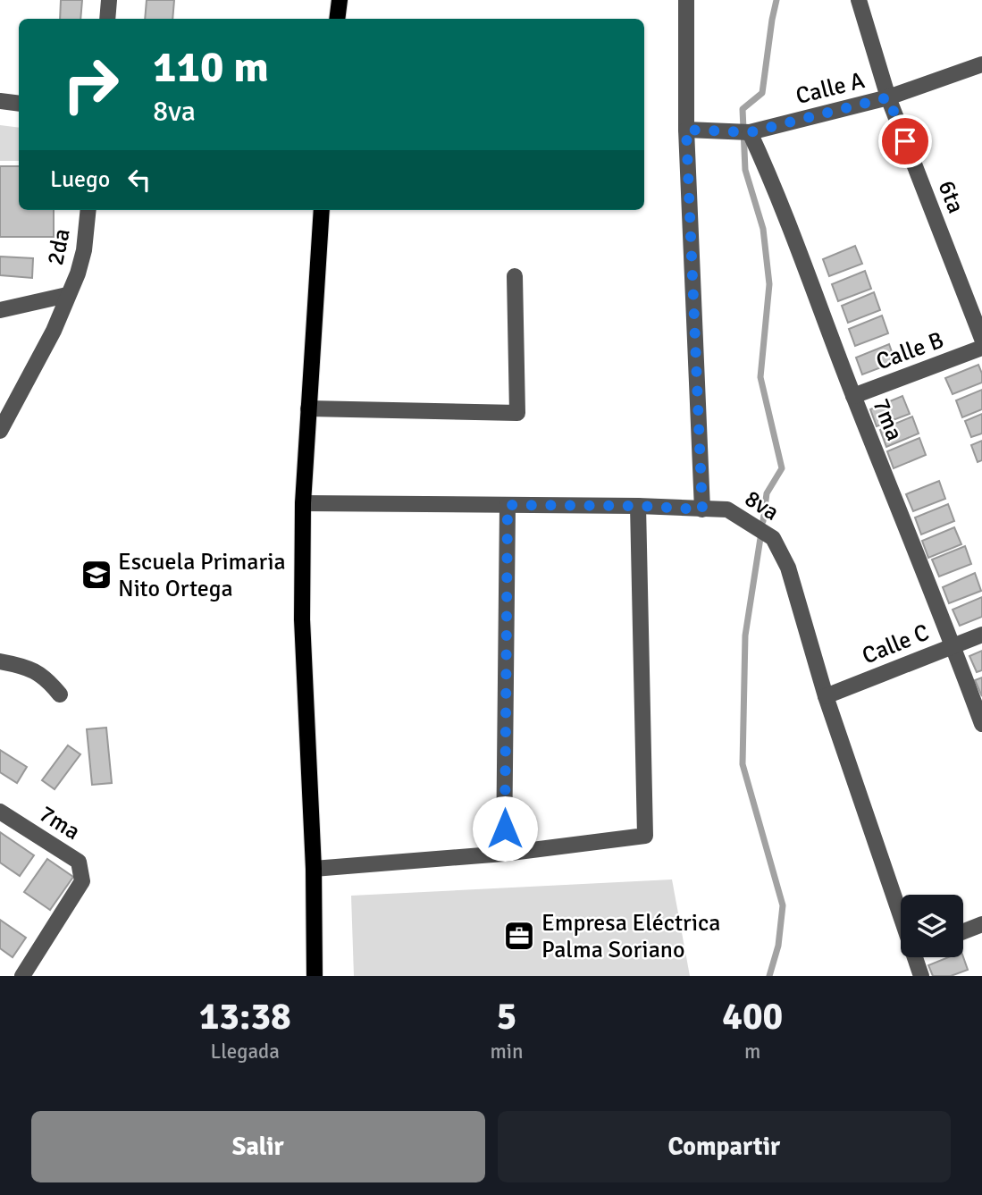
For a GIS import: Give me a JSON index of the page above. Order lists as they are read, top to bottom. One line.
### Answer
{"streets":{"street":["Calle A","6ta","2da","Calle B","7ma","8va","Calle C"]},"crossings":[["Calle A","6ta"],["Calle A","7ma"],["Calle B","7ma"],["7ma","Calle C"],["8va","Calle C"]],"places":{"school or university":["Escuela Primaria Nito Ortega"],"office":["Empresa Eléctrica Palma Soriano"]},"page":{"turn":["110 m","8va"],"then":"Luego","eta":["13:38","Llegada","5","min","400","m"],"buttons":["Salir","Compartir"]}}
